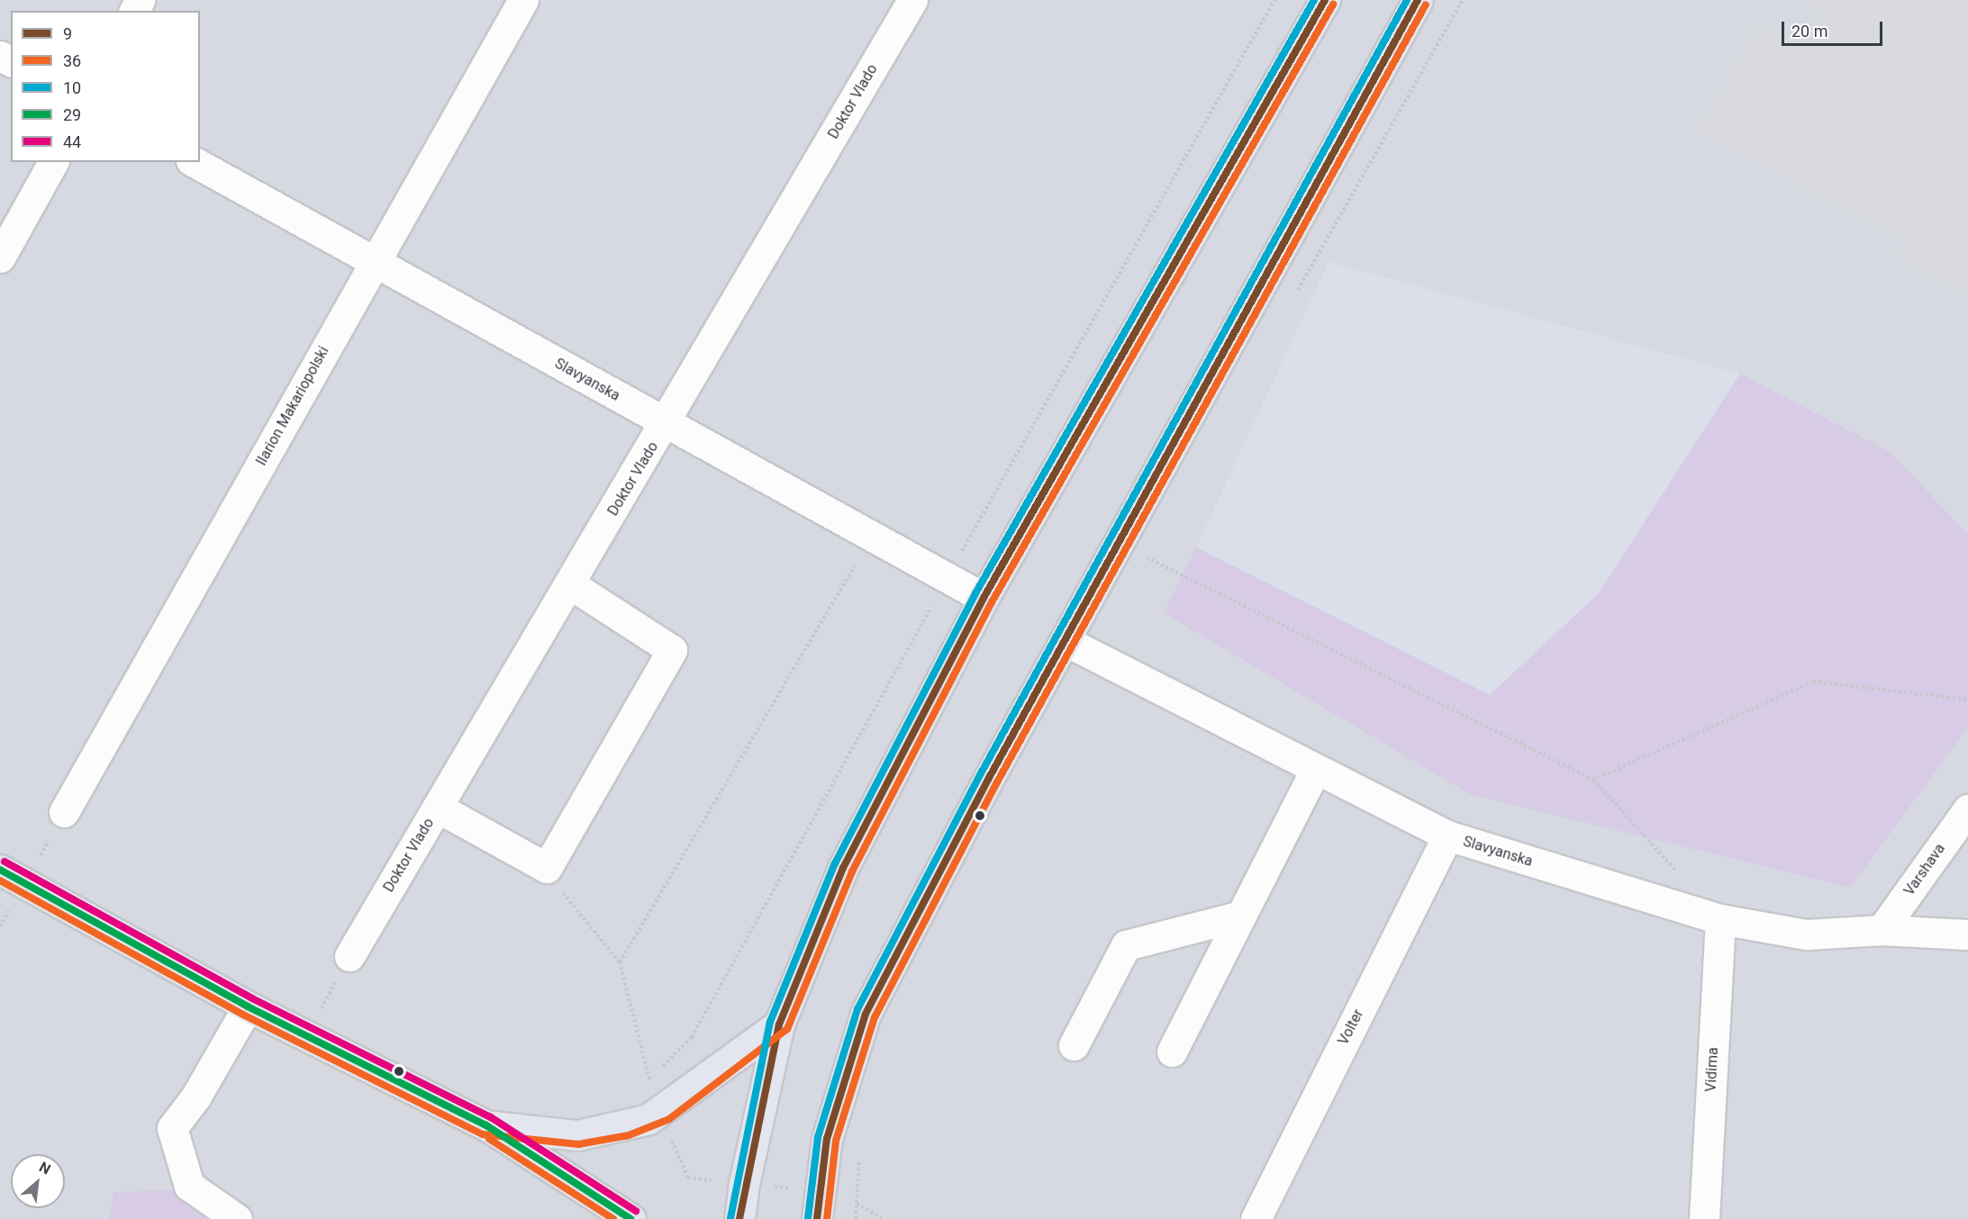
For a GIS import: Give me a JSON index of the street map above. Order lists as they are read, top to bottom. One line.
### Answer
{"streets":{"street":["Doktor Vlado","Slavyanska","Ilarion Makariopolski","Varshava","Volter","Vidima"]},"crossings":[["Doktor Vlado","Slavyanska"],["Slavyanska","Ilarion Makariopolski"],["Slavyanska","Varshava"],["Slavyanska","Volter"],["Slavyanska","Vidima"]],"lines":["transit line 9","transit line 10","transit line 36","transit line 44","transit line 29"],"legend":["9","36","10","29","44"],"scale_bar":"20 m","north":"top right"}
